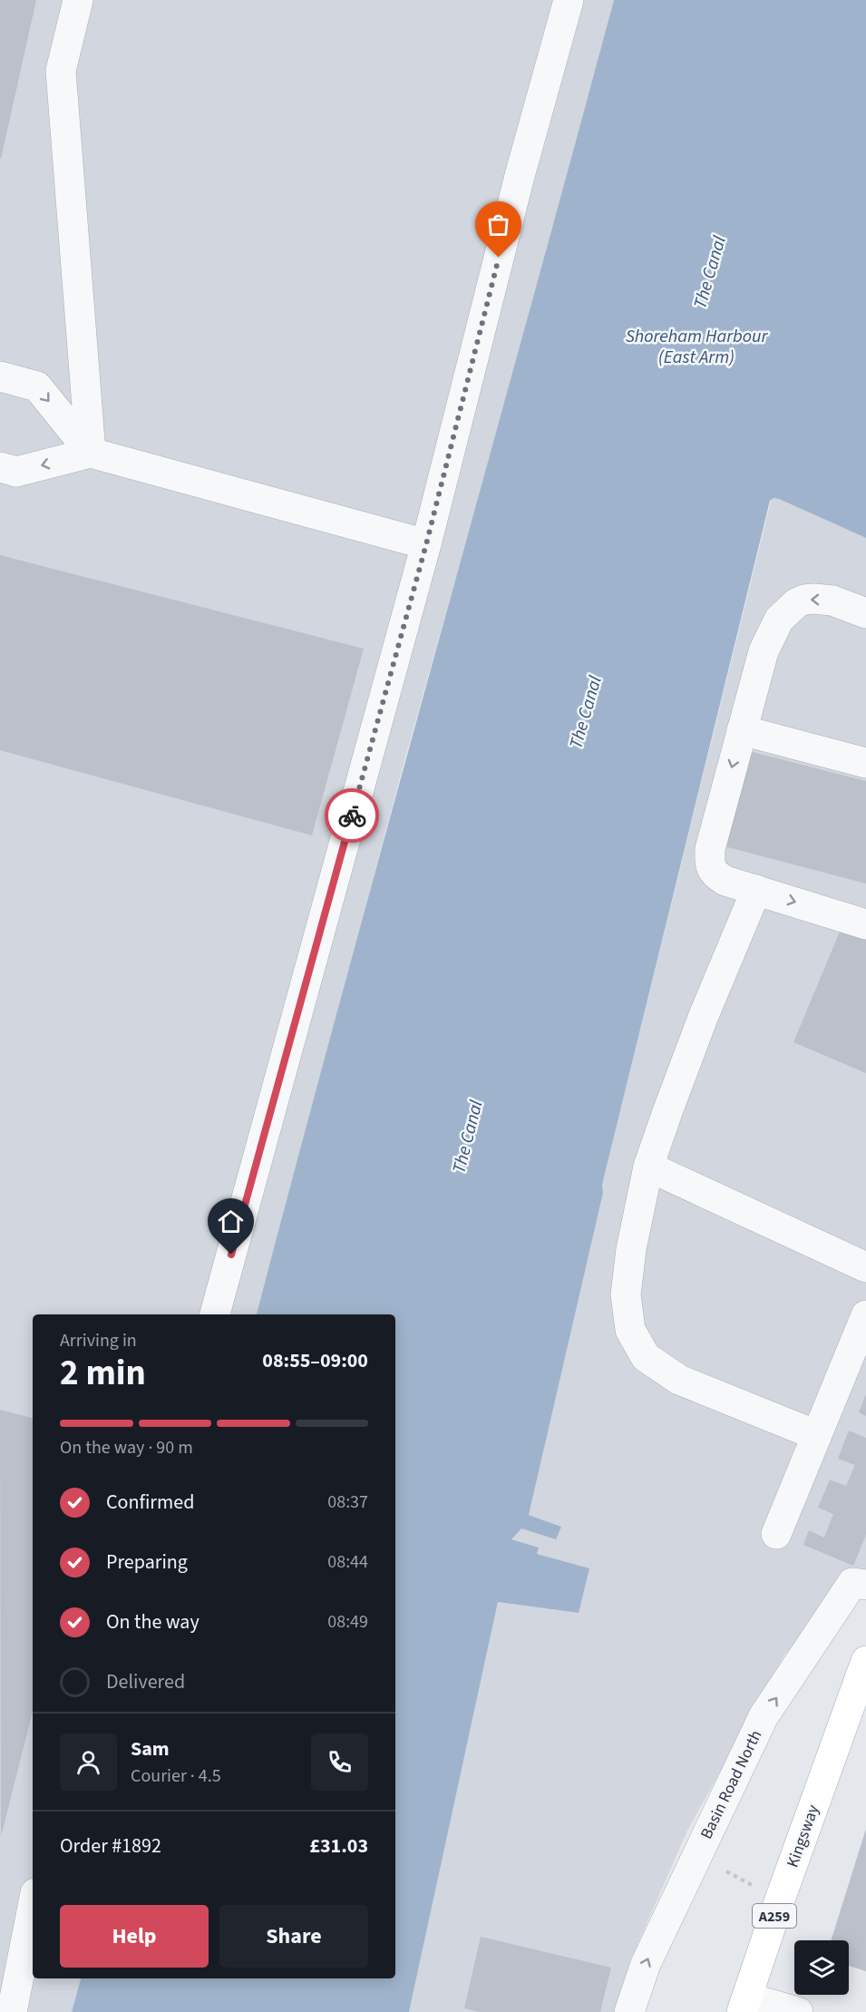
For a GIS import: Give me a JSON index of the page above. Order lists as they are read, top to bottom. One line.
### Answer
{"streets":{"main road":["Kingsway","A259"],"street":["Basin Road North"]},"water":["The Canal","Shoreham Harbour (East Arm)"],"page":{"heading":["2 min","Arriving in","08:55–09:00"],"panel":["Sam","Courier · 4.5","Order #1892","£31.03"],"bar":"On the way · 90 m","list":[["Confirmed","08:37"],["Preparing","08:44"],["On the way","08:49"],"Delivered"],"buttons":["Help","Share"]}}
